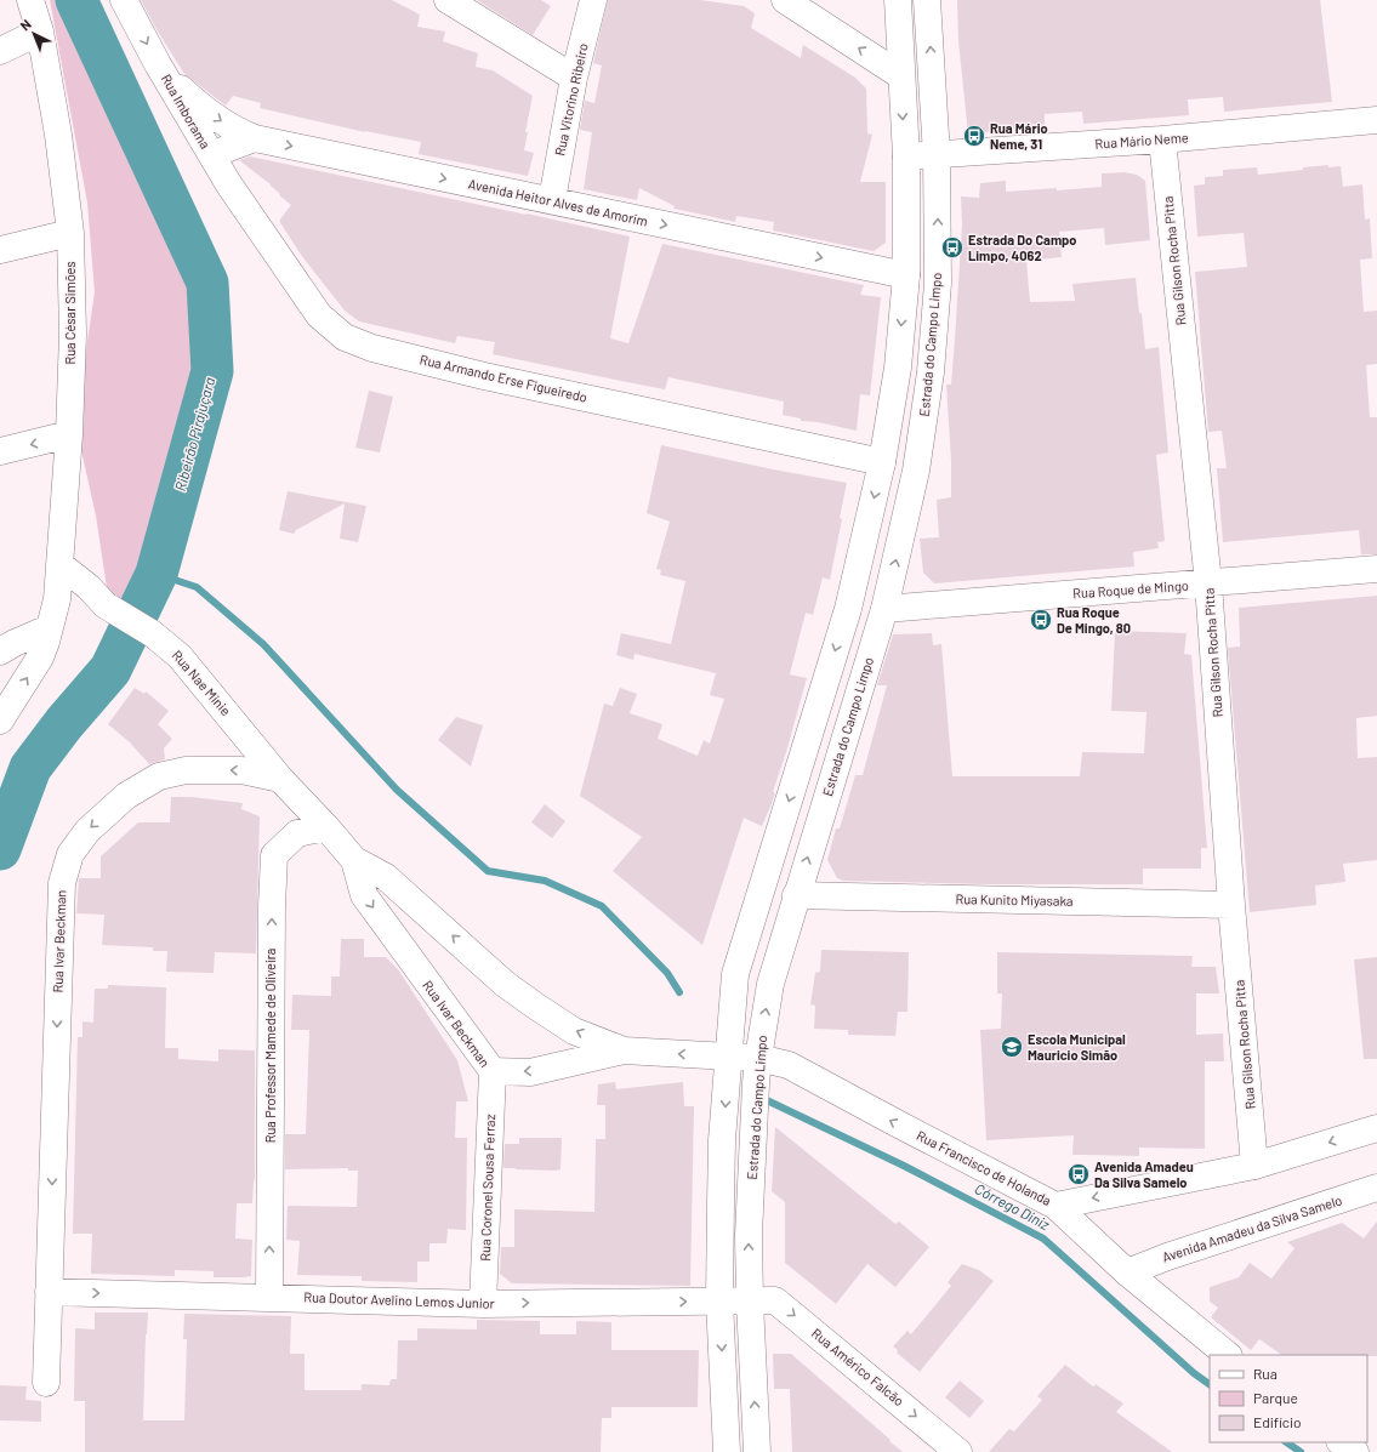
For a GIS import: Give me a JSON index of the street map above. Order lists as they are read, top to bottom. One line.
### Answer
{"streets":{"street":["Rua Vitorino Ribeiro","Rua Imborama","Rua Mário Neme","Avenida Heitor Alves de Amorim","Rua Gilson Rocha Pitta","Rua César Simões","Estrada do Campo Limpo","Rua Armando Erse Figueiredo","Rua Roque de Mingo","Rua Nae Minie","Rua Kunito Miyasaka","Rua Ivar Beckman","Rua Professor Mamede de Oliveira","Rua Francisco de Holanda","Rua Coronel Sousa Ferraz","Avenida Amadeu da Silva Samelo","Rua Doutor Avelino Lemos Junior","Rua Américo Falcão"]},"crossings":[["Rua Vitorino Ribeiro","Avenida Heitor Alves de Amorim"],["Rua Imborama","Avenida Heitor Alves de Amorim"],["Rua Imborama","Rua Armando Erse Figueiredo"],["Rua Mário Neme","Rua Gilson Rocha Pitta"],["Rua Mário Neme","Estrada do Campo Limpo"],["Rua Gilson Rocha Pitta","Rua Roque de Mingo"],["Rua Gilson Rocha Pitta","Rua Kunito Miyasaka"],["Rua César Simões","Rua Nae Minie"],["Estrada do Campo Limpo","Rua Roque de Mingo"],["Estrada do Campo Limpo","Rua Kunito Miyasaka"],["Estrada do Campo Limpo","Rua Francisco de Holanda"],["Estrada do Campo Limpo","Rua Doutor Avelino Lemos Junior"],["Estrada do Campo Limpo","Rua Américo Falcão"],["Rua Nae Minie","Rua Ivar Beckman"],["Rua Ivar Beckman","Rua Professor Mamede de Oliveira"],["Rua Ivar Beckman","Rua Francisco de Holanda"],["Rua Ivar Beckman","Rua Coronel Sousa Ferraz"],["Rua Ivar Beckman","Rua Doutor Avelino Lemos Junior"],["Rua Professor Mamede de Oliveira","Rua Doutor Avelino Lemos Junior"],["Rua Francisco de Holanda","Avenida Amadeu da Silva Samelo"],["Rua Coronel Sousa Ferraz","Rua Doutor Avelino Lemos Junior"],["Rua Doutor Avelino Lemos Junior","Rua Américo Falcão"]],"one_way":["Rua Professor Mamede de Oliveira","Rua Francisco de Holanda","Rua Doutor Avelino Lemos Junior","Rua Américo Falcão"],"water":["Ribeirão Pirajuçara","Córrego Diniz"],"places":{"bus stop":["Rua Mário Neme, 31","Estrada Do Campo Limpo, 4062","Rua Roque De Mingo, 80","Avenida Amadeu Da Silva Samelo"],"school or university":["Escola Municipal Mauricio Simão"]},"legend":["Rua","Parque","Edifício"],"north":"top left"}
